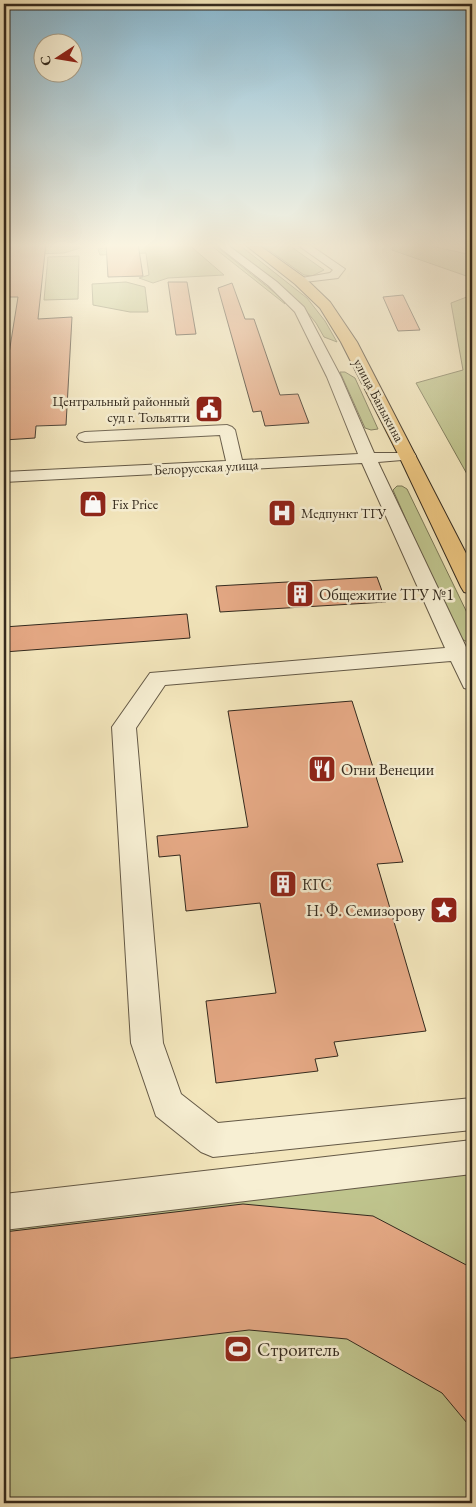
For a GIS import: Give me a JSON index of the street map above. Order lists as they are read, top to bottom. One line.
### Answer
{"streets":{"main road":["улица Баныкина"],"street":["Белорусская улица"]},"crossings":[["улица Баныкина","Белорусская улица"]],"places":{"public building":["Центральный районный суд г. Тольятти"],"shop":["Fix Price"],"hospital":["Медпункт ТГУ"],"building":["Общежитие ТГУ №1","КГС"],"restaurant":["Огни Венеции"],"place":["Н. Ф. Семизорову"],"sports":["Строитель"]},"north":"left"}
